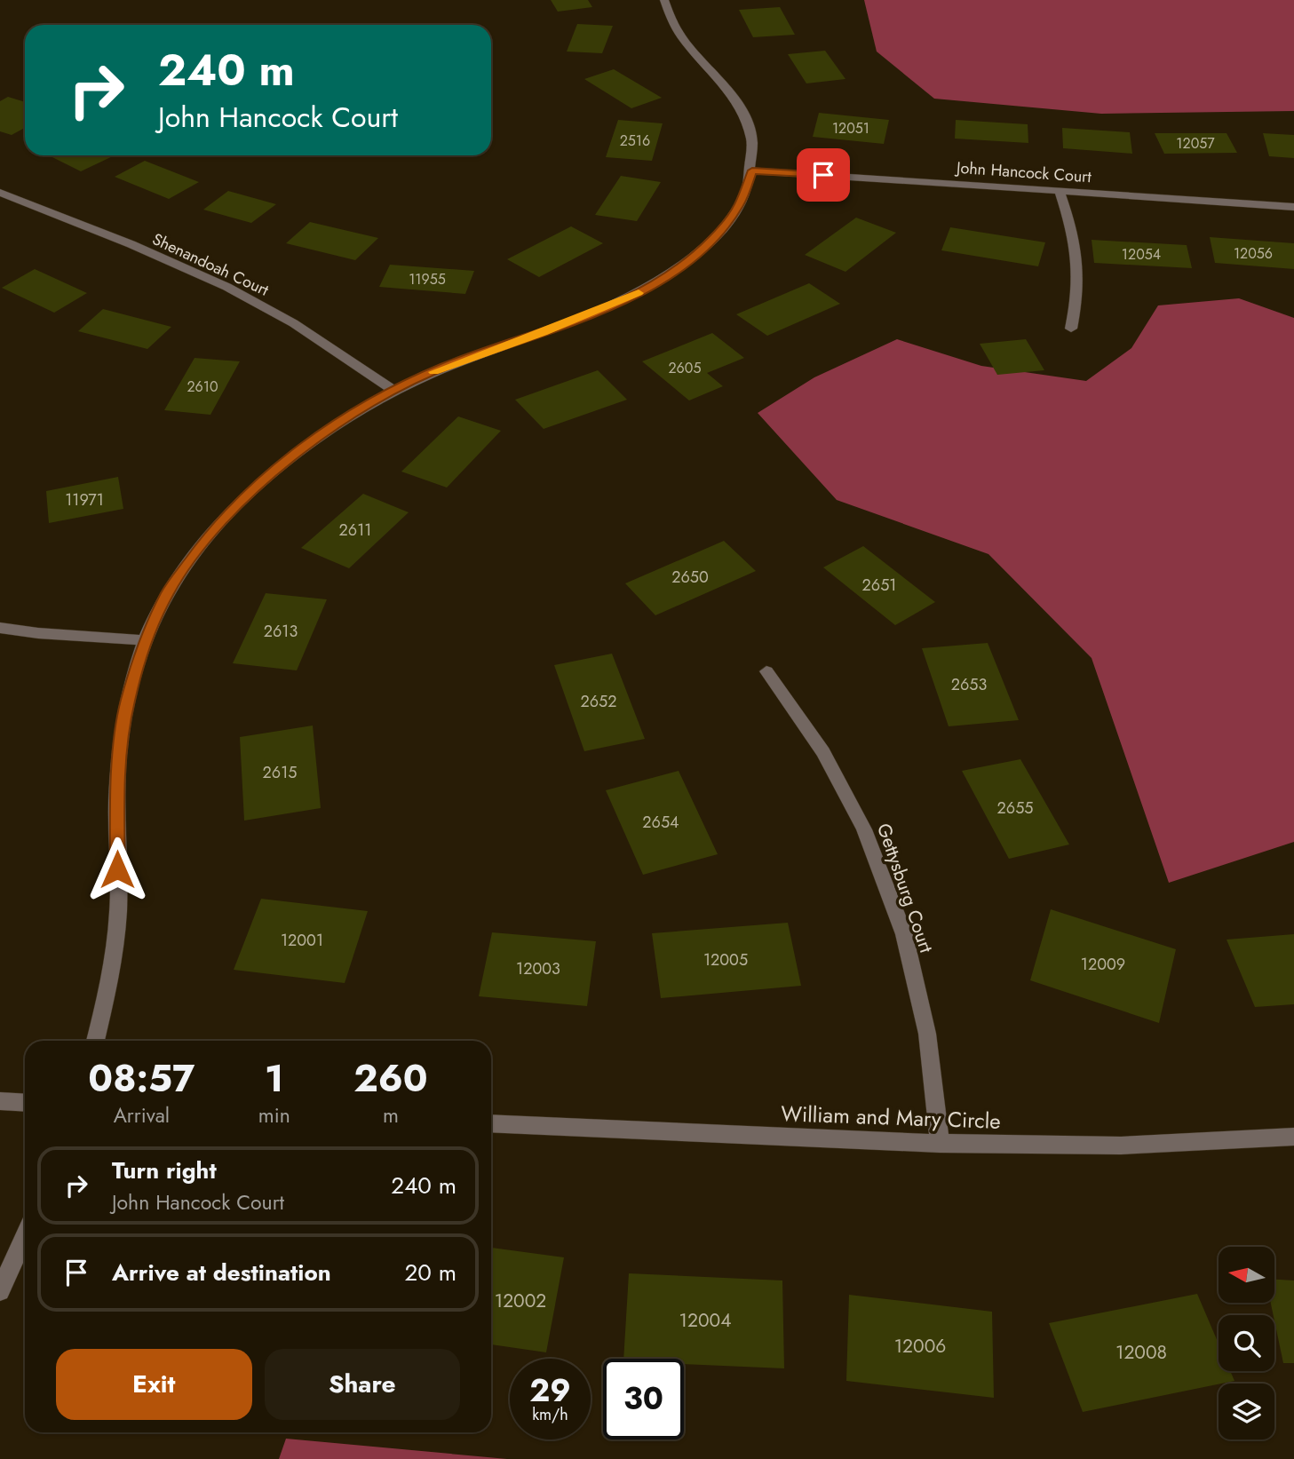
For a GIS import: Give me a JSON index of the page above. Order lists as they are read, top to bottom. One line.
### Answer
{"streets":{"street":["John Hancock Court","Shenandoah Court","Gettysburg Court","William and Mary Circle"]},"crossings":[["Gettysburg Court","William and Mary Circle"]],"house_numbers":["12051","2516","12057","12056","12054","11955","2605","2610","11971","2611","2650","2651","2613","2653","2652","2615","2655","2654","12001","12005","12009","12003","12002","12004","12006","12008"],"north":"left","page":{"turn":["240 m","John Hancock Court"],"eta":["08:57","Arrival","1","min","260","m"],"list":[{"name":"Turn right","note":"John Hancock Court","value":"240 m"},{"name":"Arrive at destination","value":"20 m"}],"buttons":["Exit","Share"],"speed":"29 km/h","limit":"30"}}
